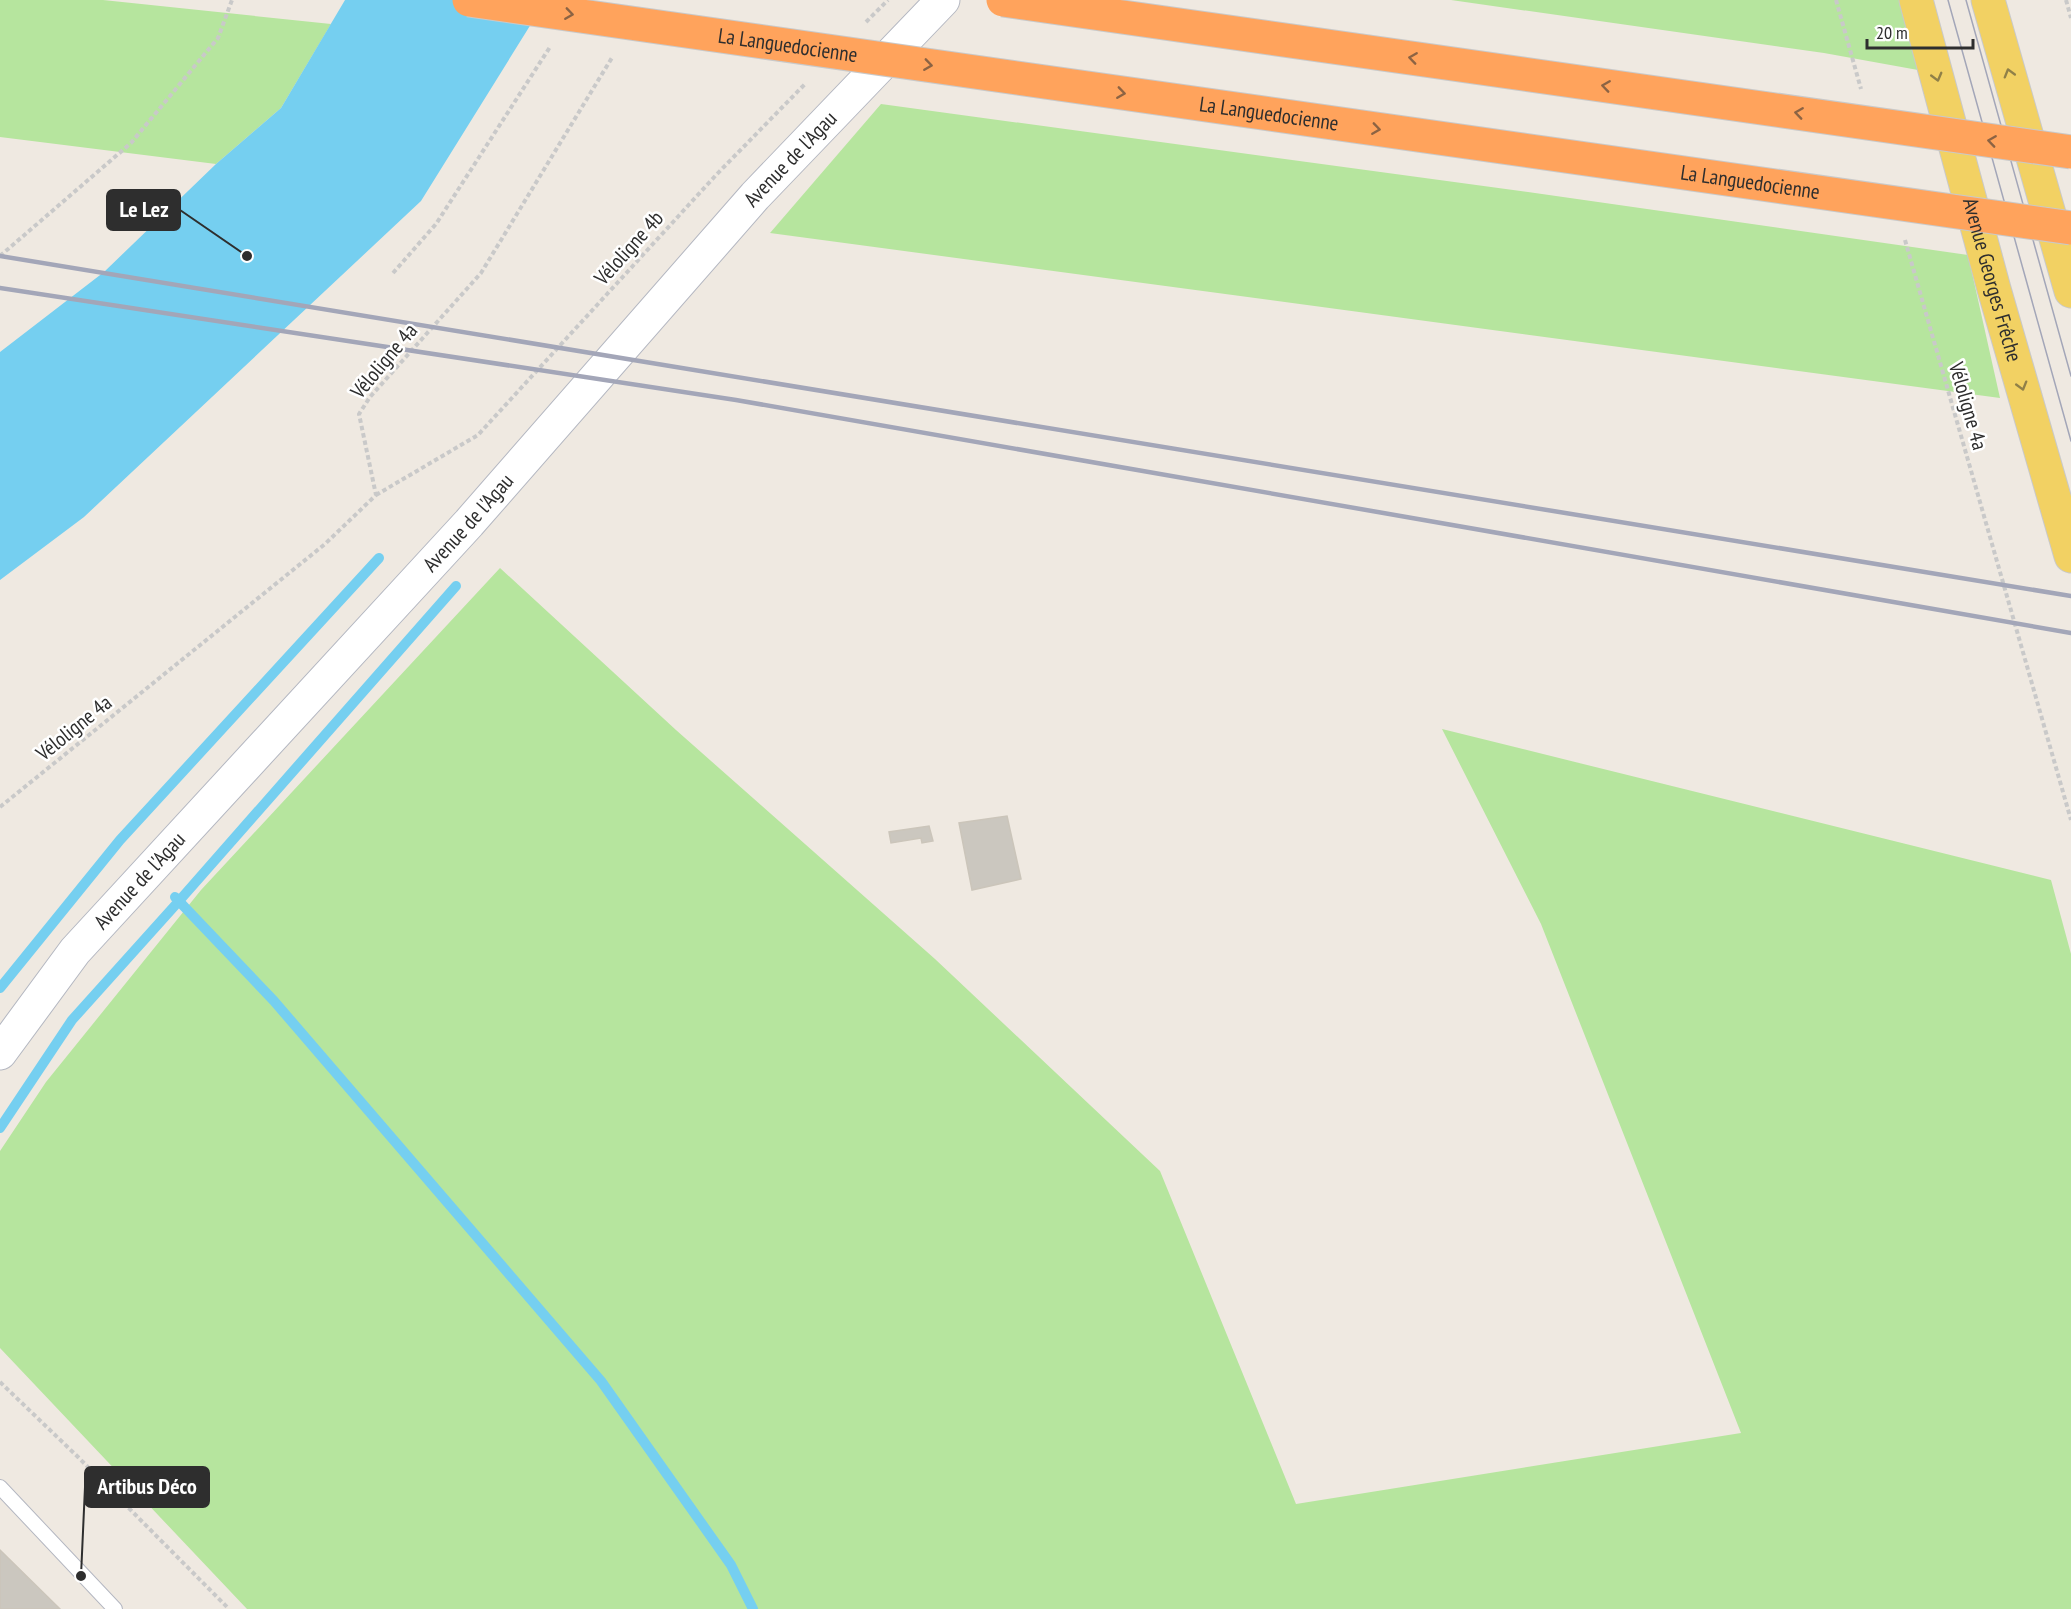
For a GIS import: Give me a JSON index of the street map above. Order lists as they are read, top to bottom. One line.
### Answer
{"streets":{"highway":["La Languedocienne"],"main road":["Avenue Georges Frêche"],"street":["Avenue de l'Agau"],"path":["Véloligne 4b","Véloligne 4a"]},"crossings":[["Véloligne 4b","Véloligne 4a"]],"places":["Le Lez","Artibus Déco"],"scale_bar":"20 m"}
